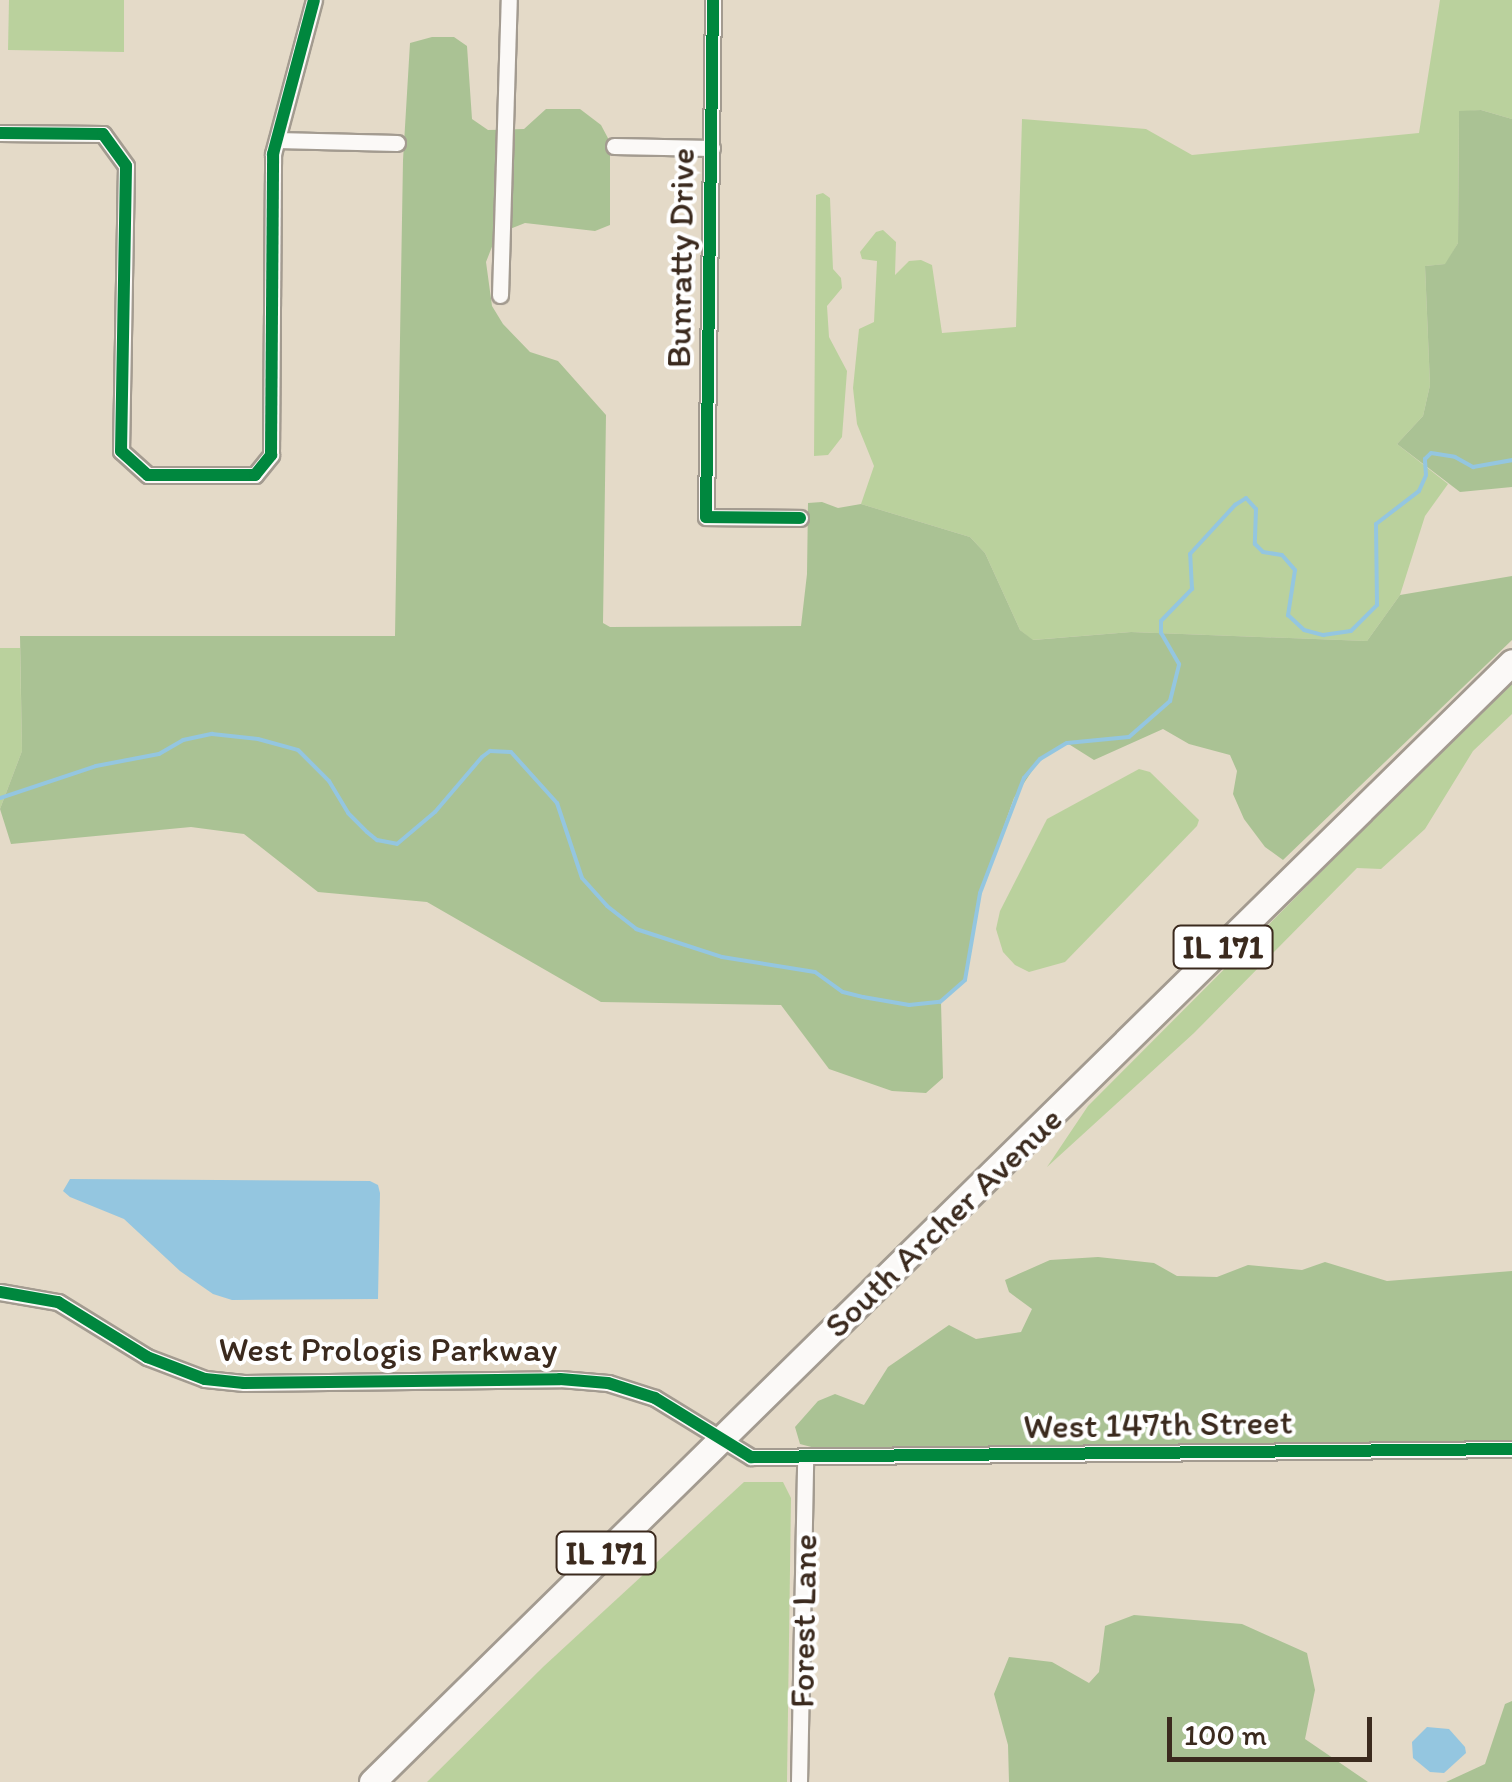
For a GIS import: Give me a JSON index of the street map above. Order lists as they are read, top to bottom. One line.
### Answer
{"streets":{"main road":["IL 171","South Archer Avenue"],"street":["Bunratty Drive","West Prologis Parkway","West 147th Street","Forest Lane"]},"crossings":[["South Archer Avenue","West Prologis Parkway"],["West Prologis Parkway","West 147th Street"],["West Prologis Parkway","Forest Lane"],["West 147th Street","Forest Lane"]],"scale_bar":"100 m"}
